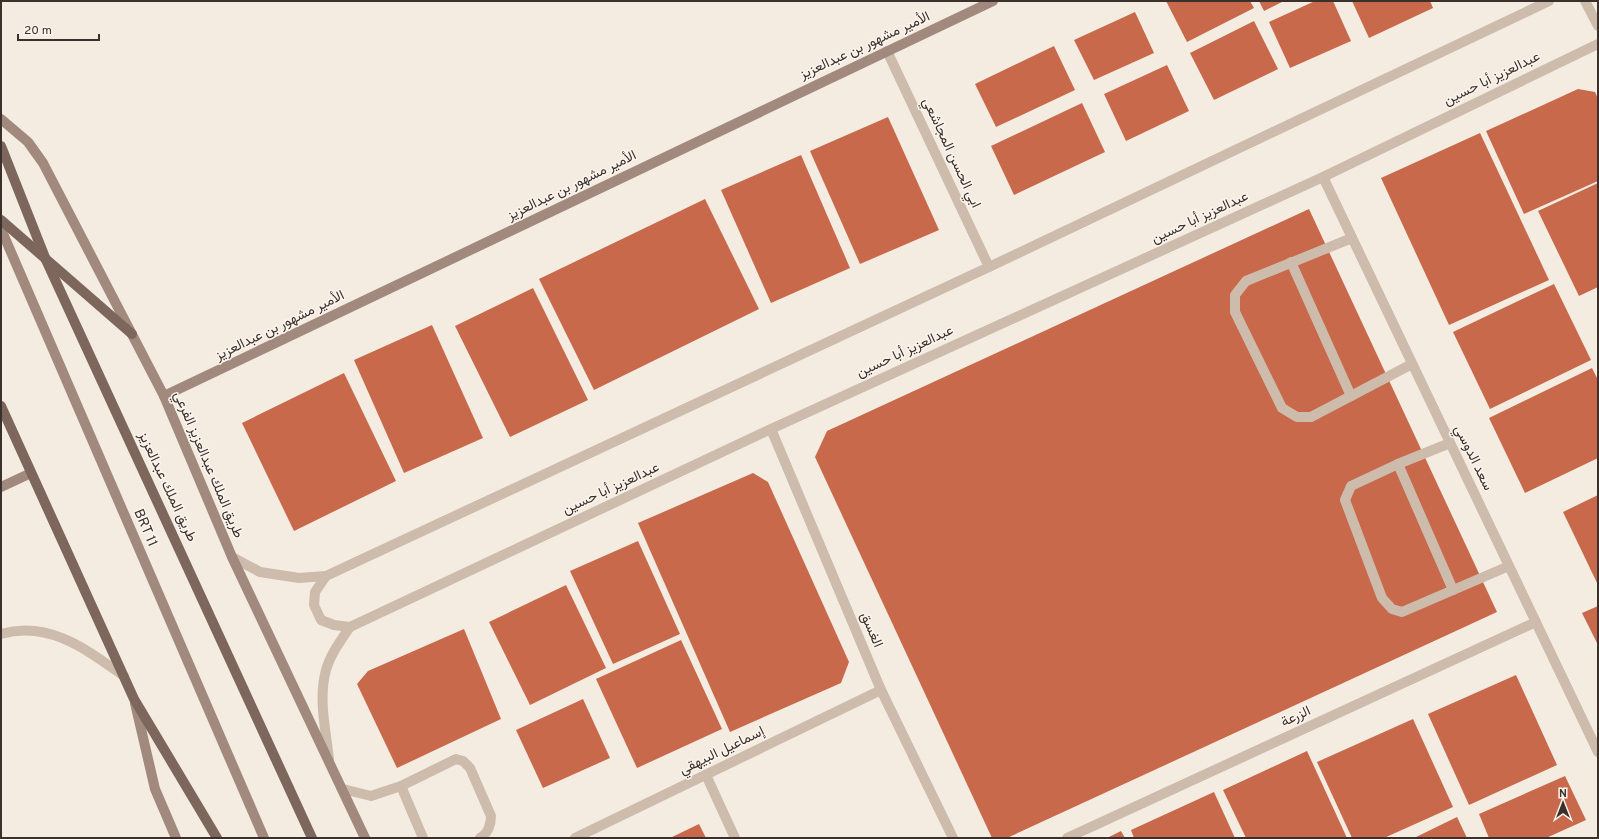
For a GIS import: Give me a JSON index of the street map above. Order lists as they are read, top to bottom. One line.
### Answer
{"streets":{"main road":["طريق الملك عبدالعزيز"],"street":["الأمير مشهور بن عبدالعزيز","عبدالعزيز أبا حسين","ابي الحسن المجاشعي","سعد الدوسي","طريق الملك عبدالعزيز الفرعي","BRT 11","الغسق","الزرعة","إسماعيل البيهقي"]},"crossings":[["الأمير مشهور بن عبدالعزيز","ابي الحسن المجاشعي"],["الأمير مشهور بن عبدالعزيز","طريق الملك عبدالعزيز الفرعي"],["عبدالعزيز أبا حسين","سعد الدوسي"],["عبدالعزيز أبا حسين","الغسق"],["سعد الدوسي","الزرعة"],["الغسق","إسماعيل البيهقي"]],"scale_bar":"20 m","north":"top"}
